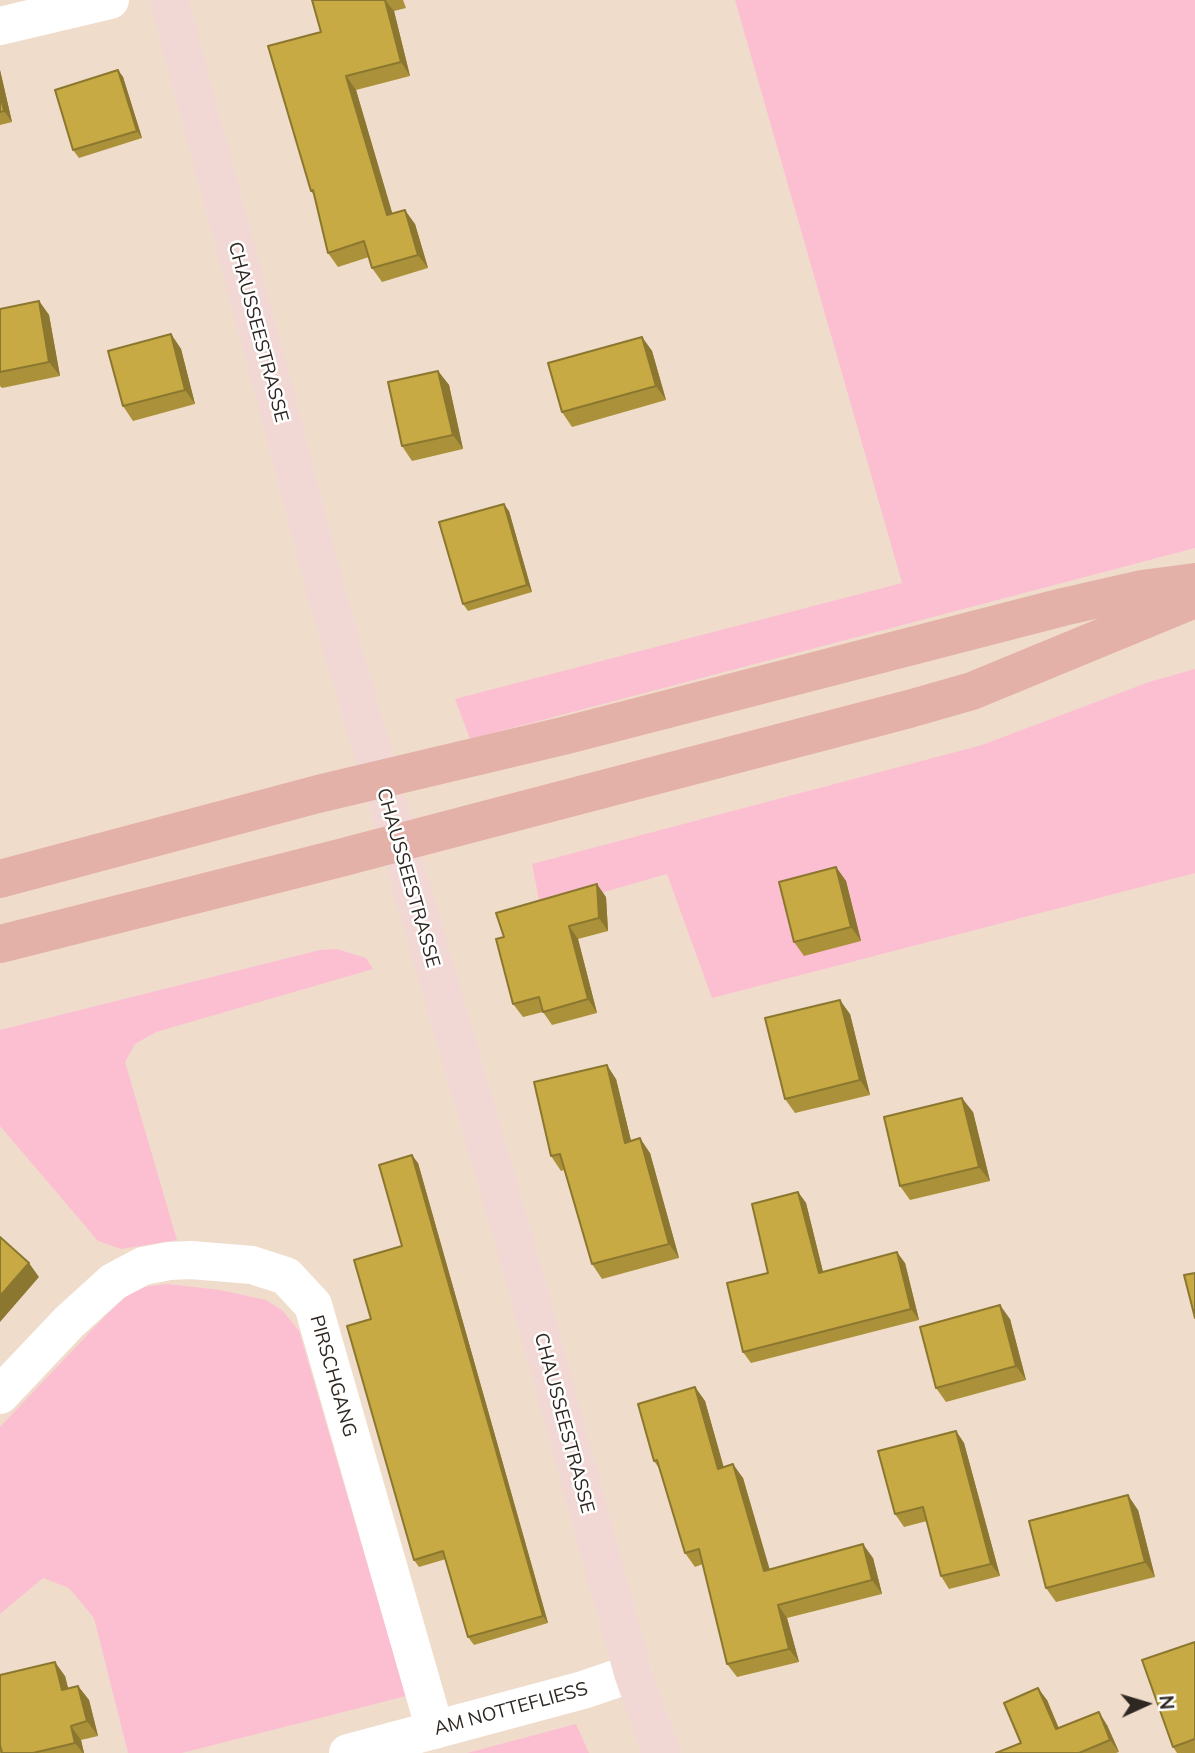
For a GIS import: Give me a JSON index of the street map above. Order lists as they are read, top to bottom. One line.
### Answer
{"streets":{"main road":["CHAUSSEESTRASSE"],"street":["PIRSCHGANG","AM NOTTEFLIESS"]},"crossings":[["CHAUSSEESTRASSE","AM NOTTEFLIESS"],["PIRSCHGANG","AM NOTTEFLIESS"]],"north":"right"}
